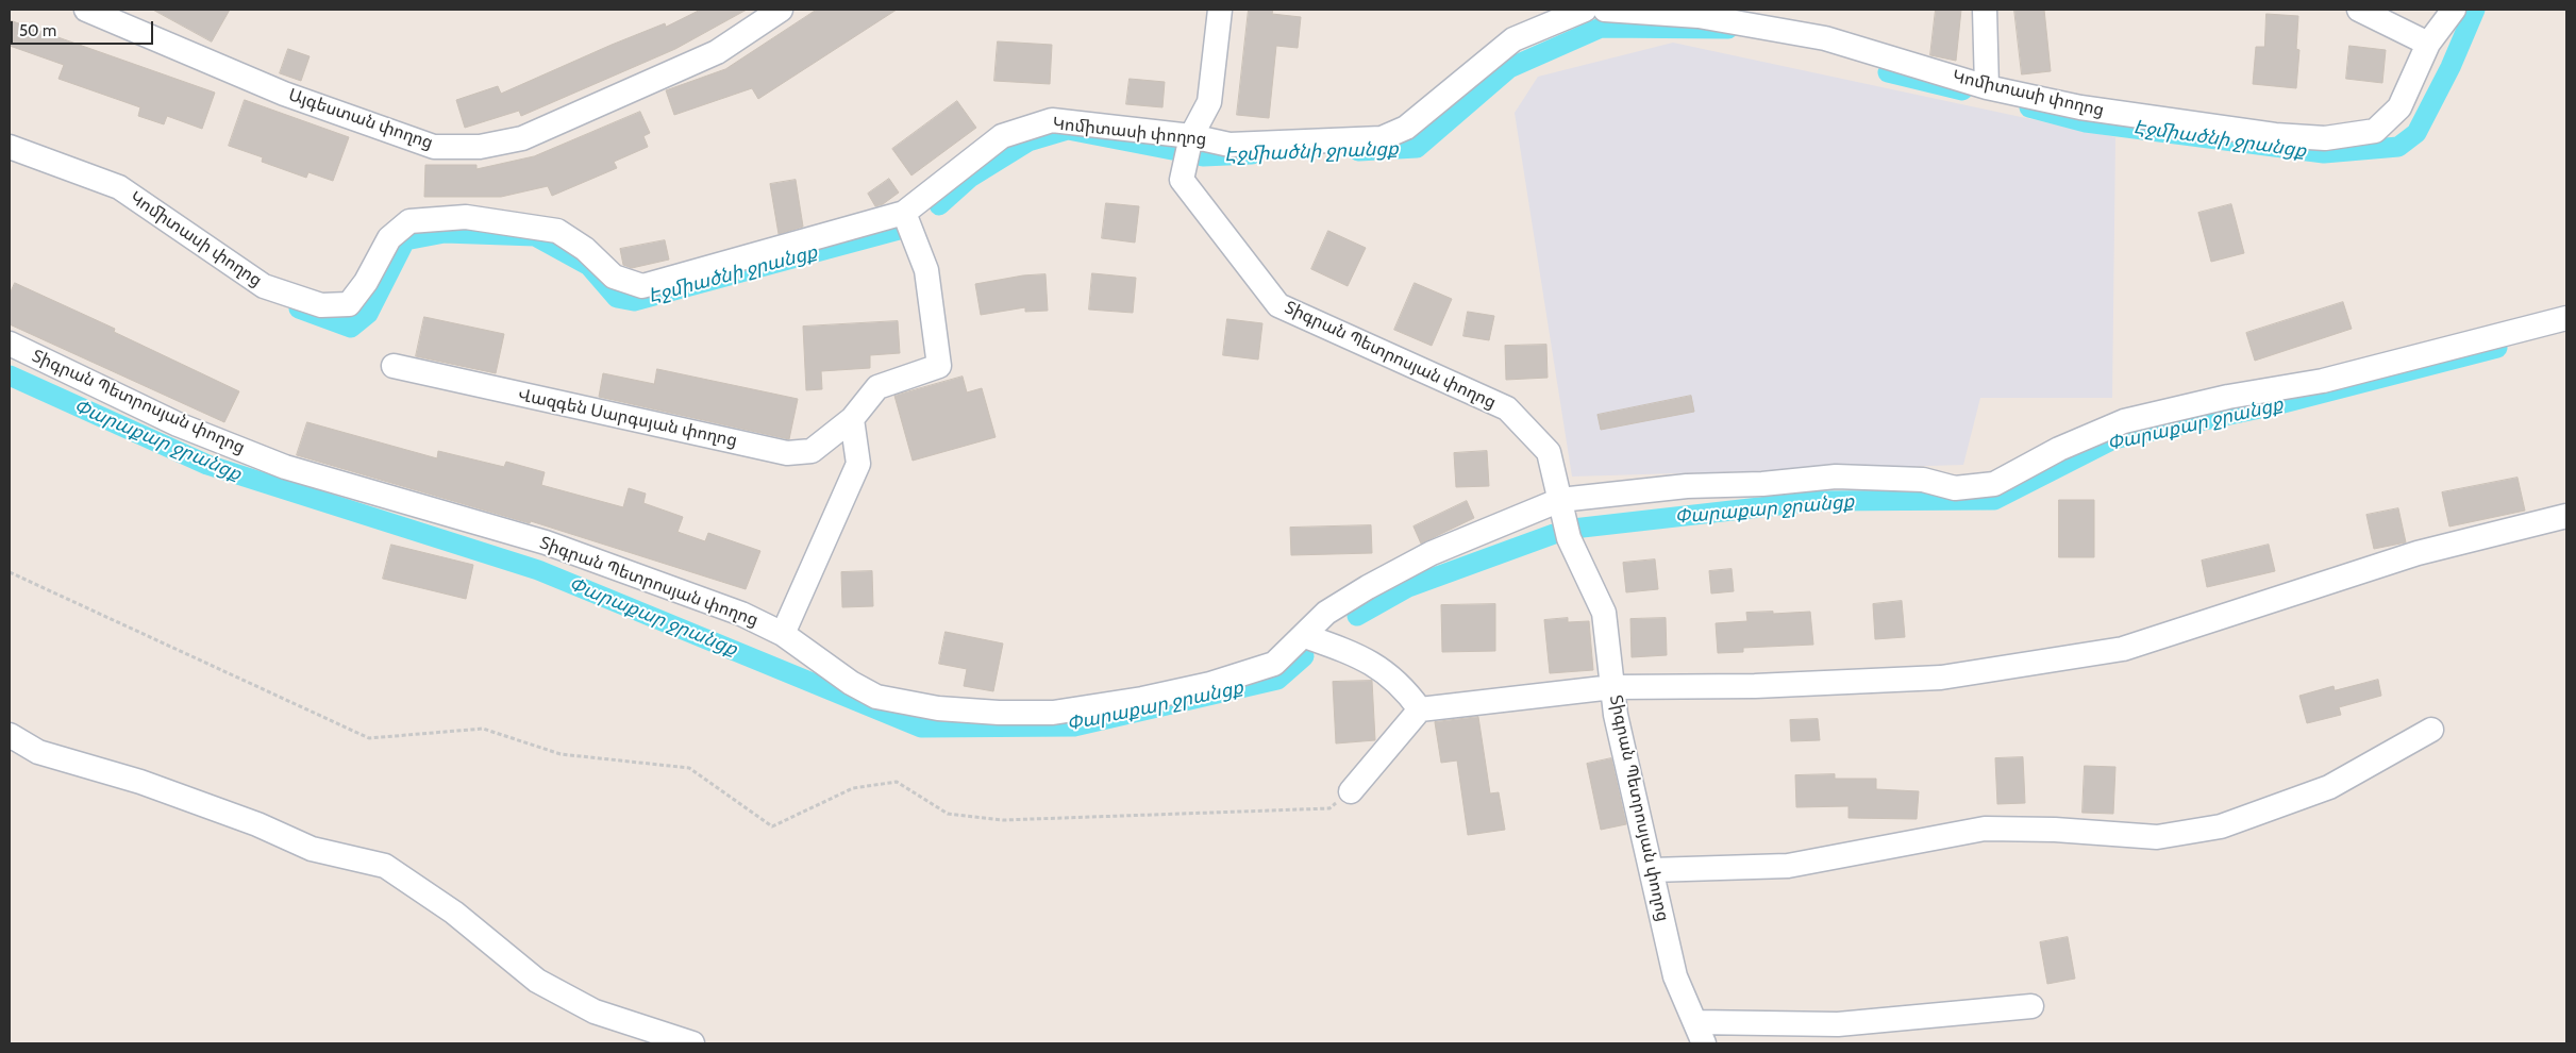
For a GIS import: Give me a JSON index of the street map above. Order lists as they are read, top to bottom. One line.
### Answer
{"streets":{"street":["Կոմիտասի փողոց","Այգեստան փողոց","Տիգրան Պետրոսյան փողոց","Վազգեն Սարգսյան փողոց"]},"crossings":[["Կոմիտասի փողոց","Տիգրան Պետրոսյան փողոց"],["Կոմիտասի փողոց","Վազգեն Սարգսյան փողոց"]],"water":["Էջմիածնի ջրանցք","Փարաքար ջրանցք"],"scale_bar":"50 m"}
